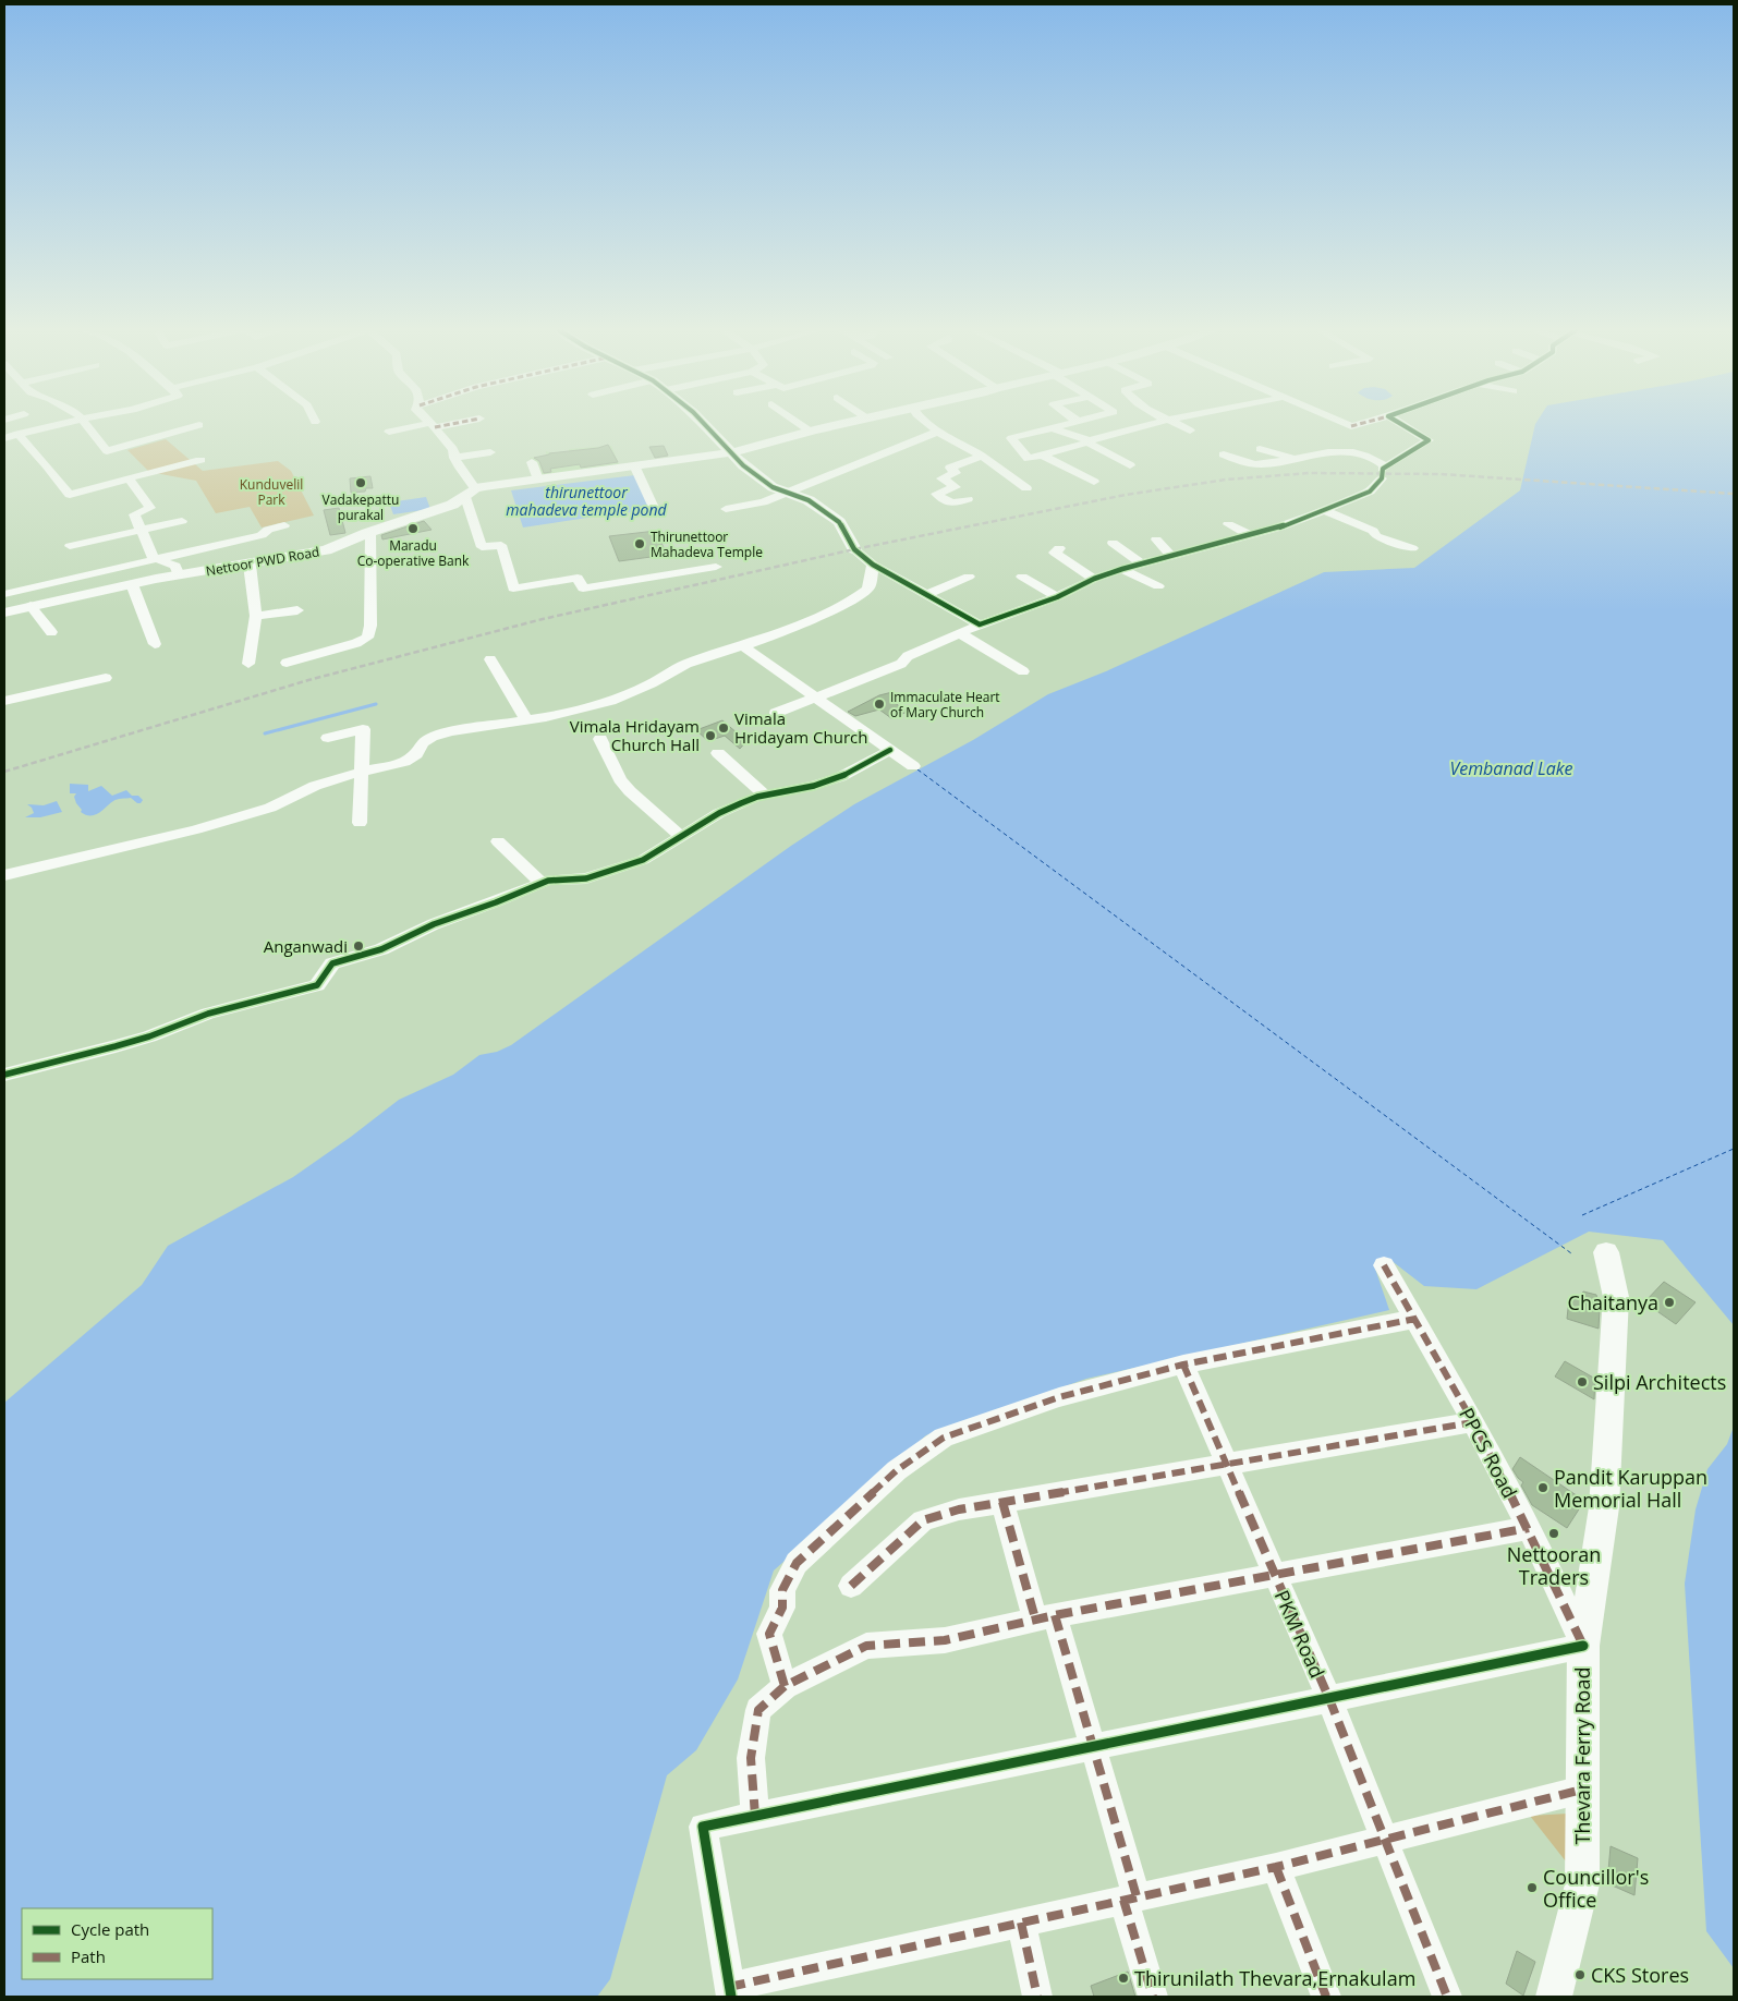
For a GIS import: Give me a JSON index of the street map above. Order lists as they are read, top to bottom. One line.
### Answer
{"streets":{"street":["Nettoor PWD Road","PPCS Road","PKM Road","Thevara Ferry Road"]},"crossings":[["PPCS Road","Thevara Ferry Road"]],"water":["thirunettoor mahadeva temple pond","Vembanad Lake"],"parks":["Kunduvelil Park"],"places":["Vadakepattu purakal","Maradu Co-operative Bank","Thirunettoor Mahadeva Temple","Immaculate Heart of Mary Church","Vimala Hridayam Church","Vimala Hridayam Church Hall","Anganwadi","Chaitanya","Silpi Architects","Pandit Karuppan Memorial Hall","Nettooran Traders","Councillor's Office","CKS Stores","Thirunilath Thevara,Ernakulam"],"legend":["Cycle path","Path"]}
